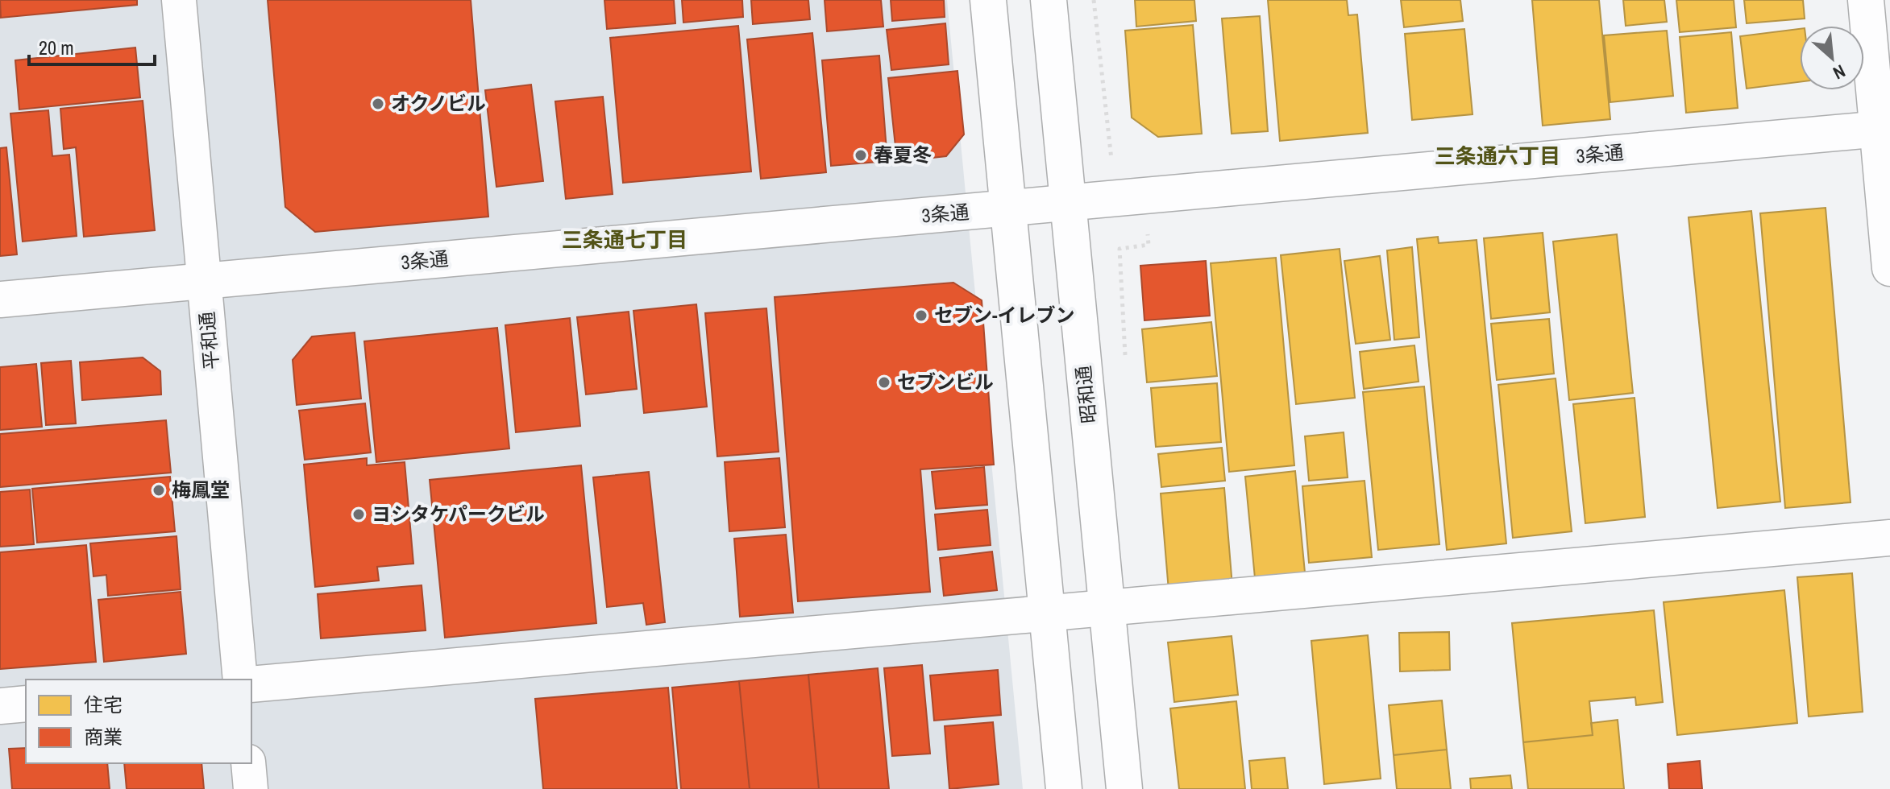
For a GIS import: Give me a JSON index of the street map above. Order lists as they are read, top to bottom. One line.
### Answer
{"streets":{"street":["3条通","平和通","昭和通"]},"crossings":[["3条通","平和通"],["3条通","昭和通"]],"districts":["三条通六丁目","三条通七丁目"],"places":["オクノビル","春夏冬","セブン-イレブン","セブンビル","梅鳳堂","ヨシタケパークビル"],"legend":["住宅","商業"],"scale_bar":"20 m","north":"bottom right"}
